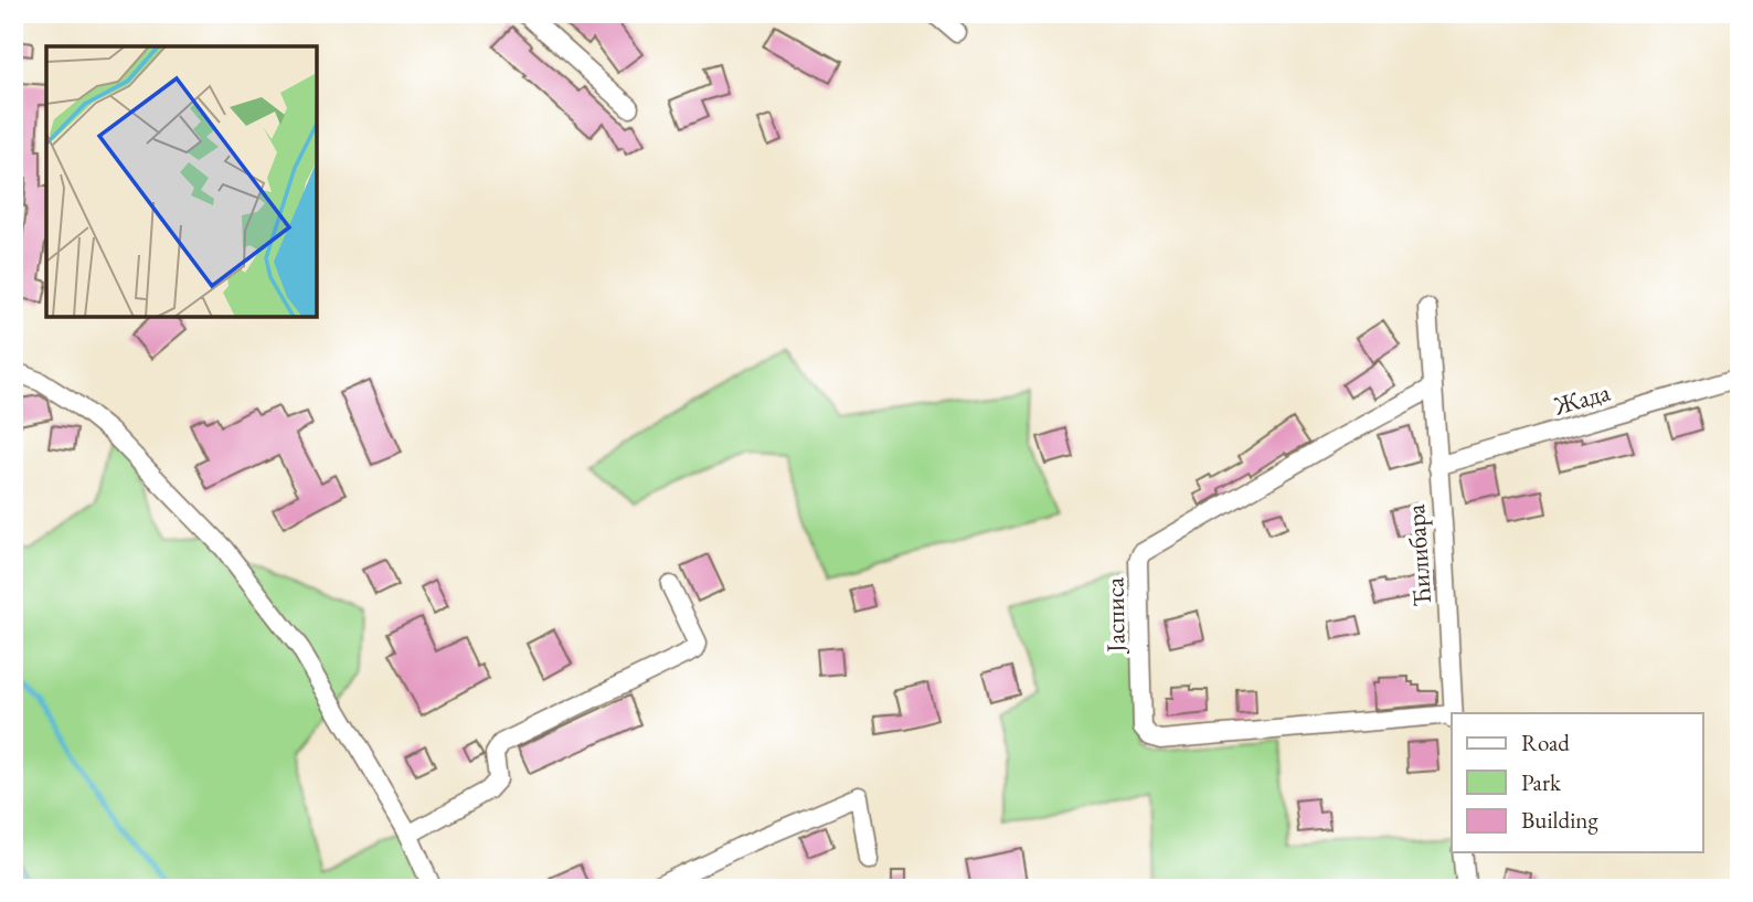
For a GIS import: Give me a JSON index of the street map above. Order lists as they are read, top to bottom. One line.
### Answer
{"streets":{"street":["Жада","Ћилибара","Јасписа"]},"crossings":[["Жада","Ћилибара"],["Ћилибара","Јасписа"]],"legend":["Road","Park","Building"]}
